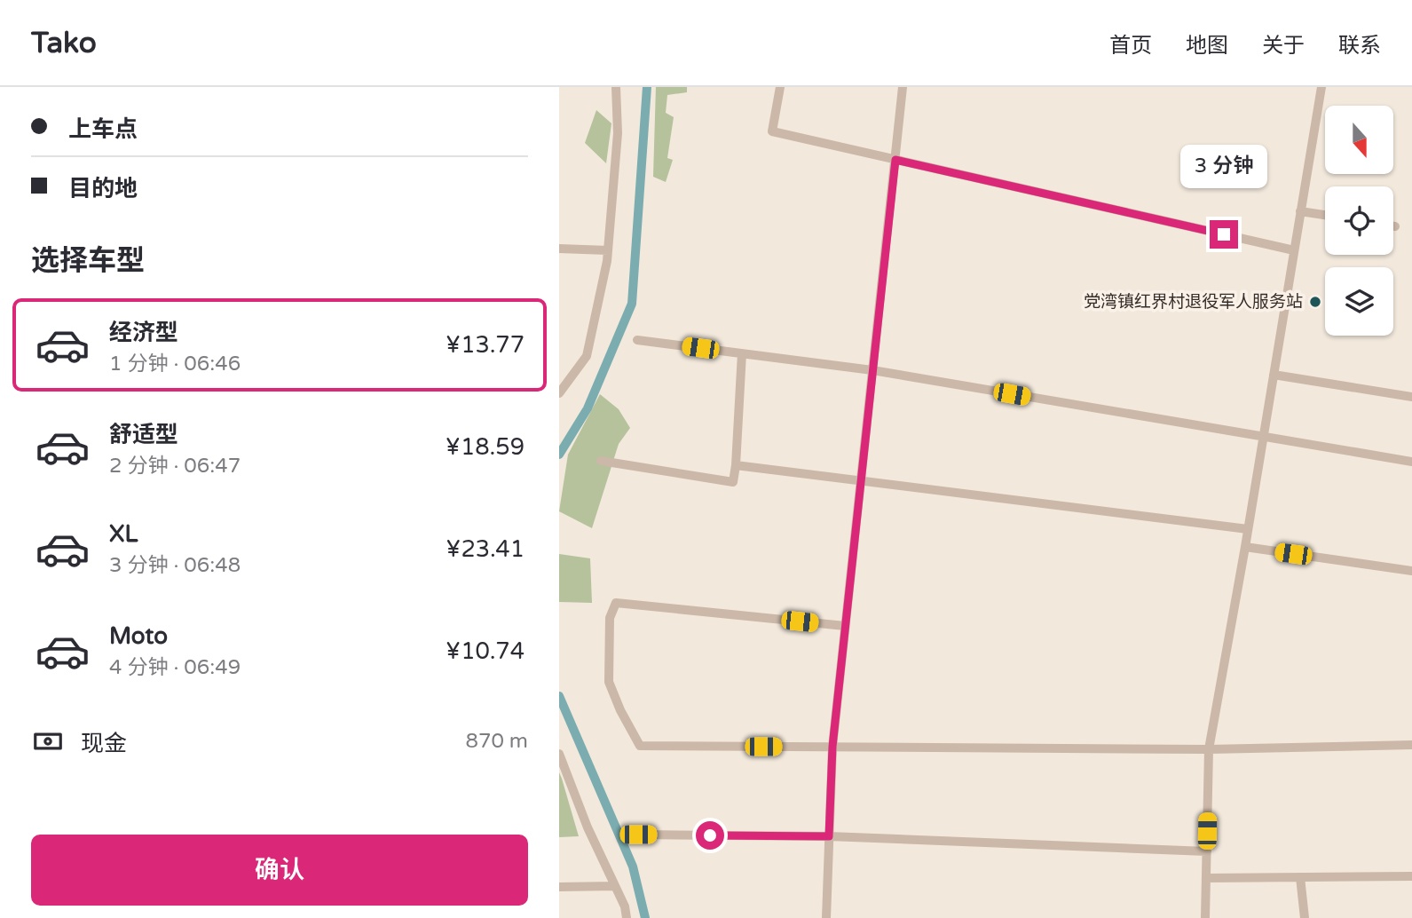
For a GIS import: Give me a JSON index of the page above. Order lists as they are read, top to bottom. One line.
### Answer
{"places":["党湾镇红界村退役军人服务站"],"north":"bottom","page":{"header":"Tako","nav":["首页","地图","关于","联系"],"banner":["上车点","目的地"],"bubble":"3 分钟","heading":"选择车型","list":[{"name":"经济型","note":"1 分钟 · 06:46","value":"¥13.77"},{"name":"舒适型","note":"2 分钟 · 06:47","value":"¥18.59"},{"name":"XL","note":"3 分钟 · 06:48","value":"¥23.41"},{"name":"Moto","note":"4 分钟 · 06:49","value":"¥10.74"}],"pay":["现金","870 m"],"buttons":"确认"}}
